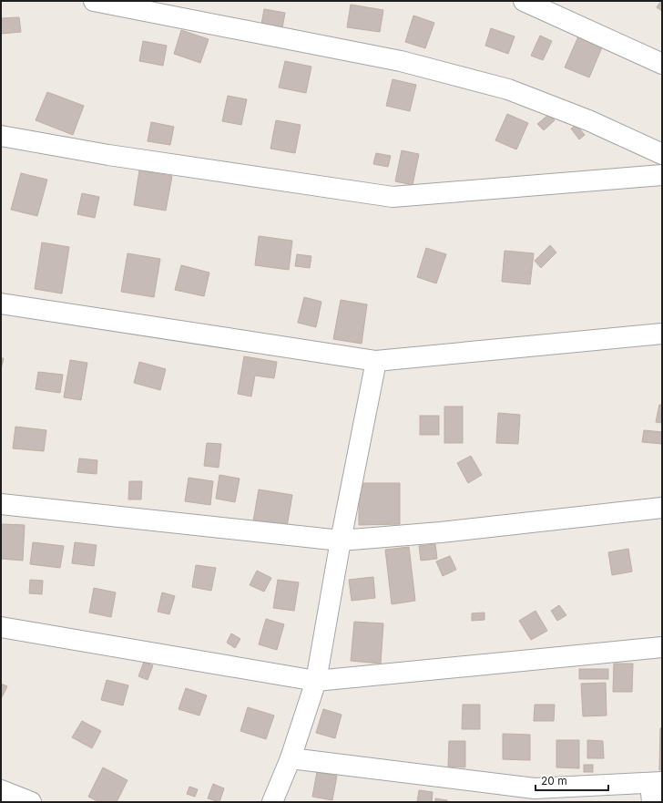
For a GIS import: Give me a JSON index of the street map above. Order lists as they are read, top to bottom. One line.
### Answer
{"scale_bar":"20 m"}
